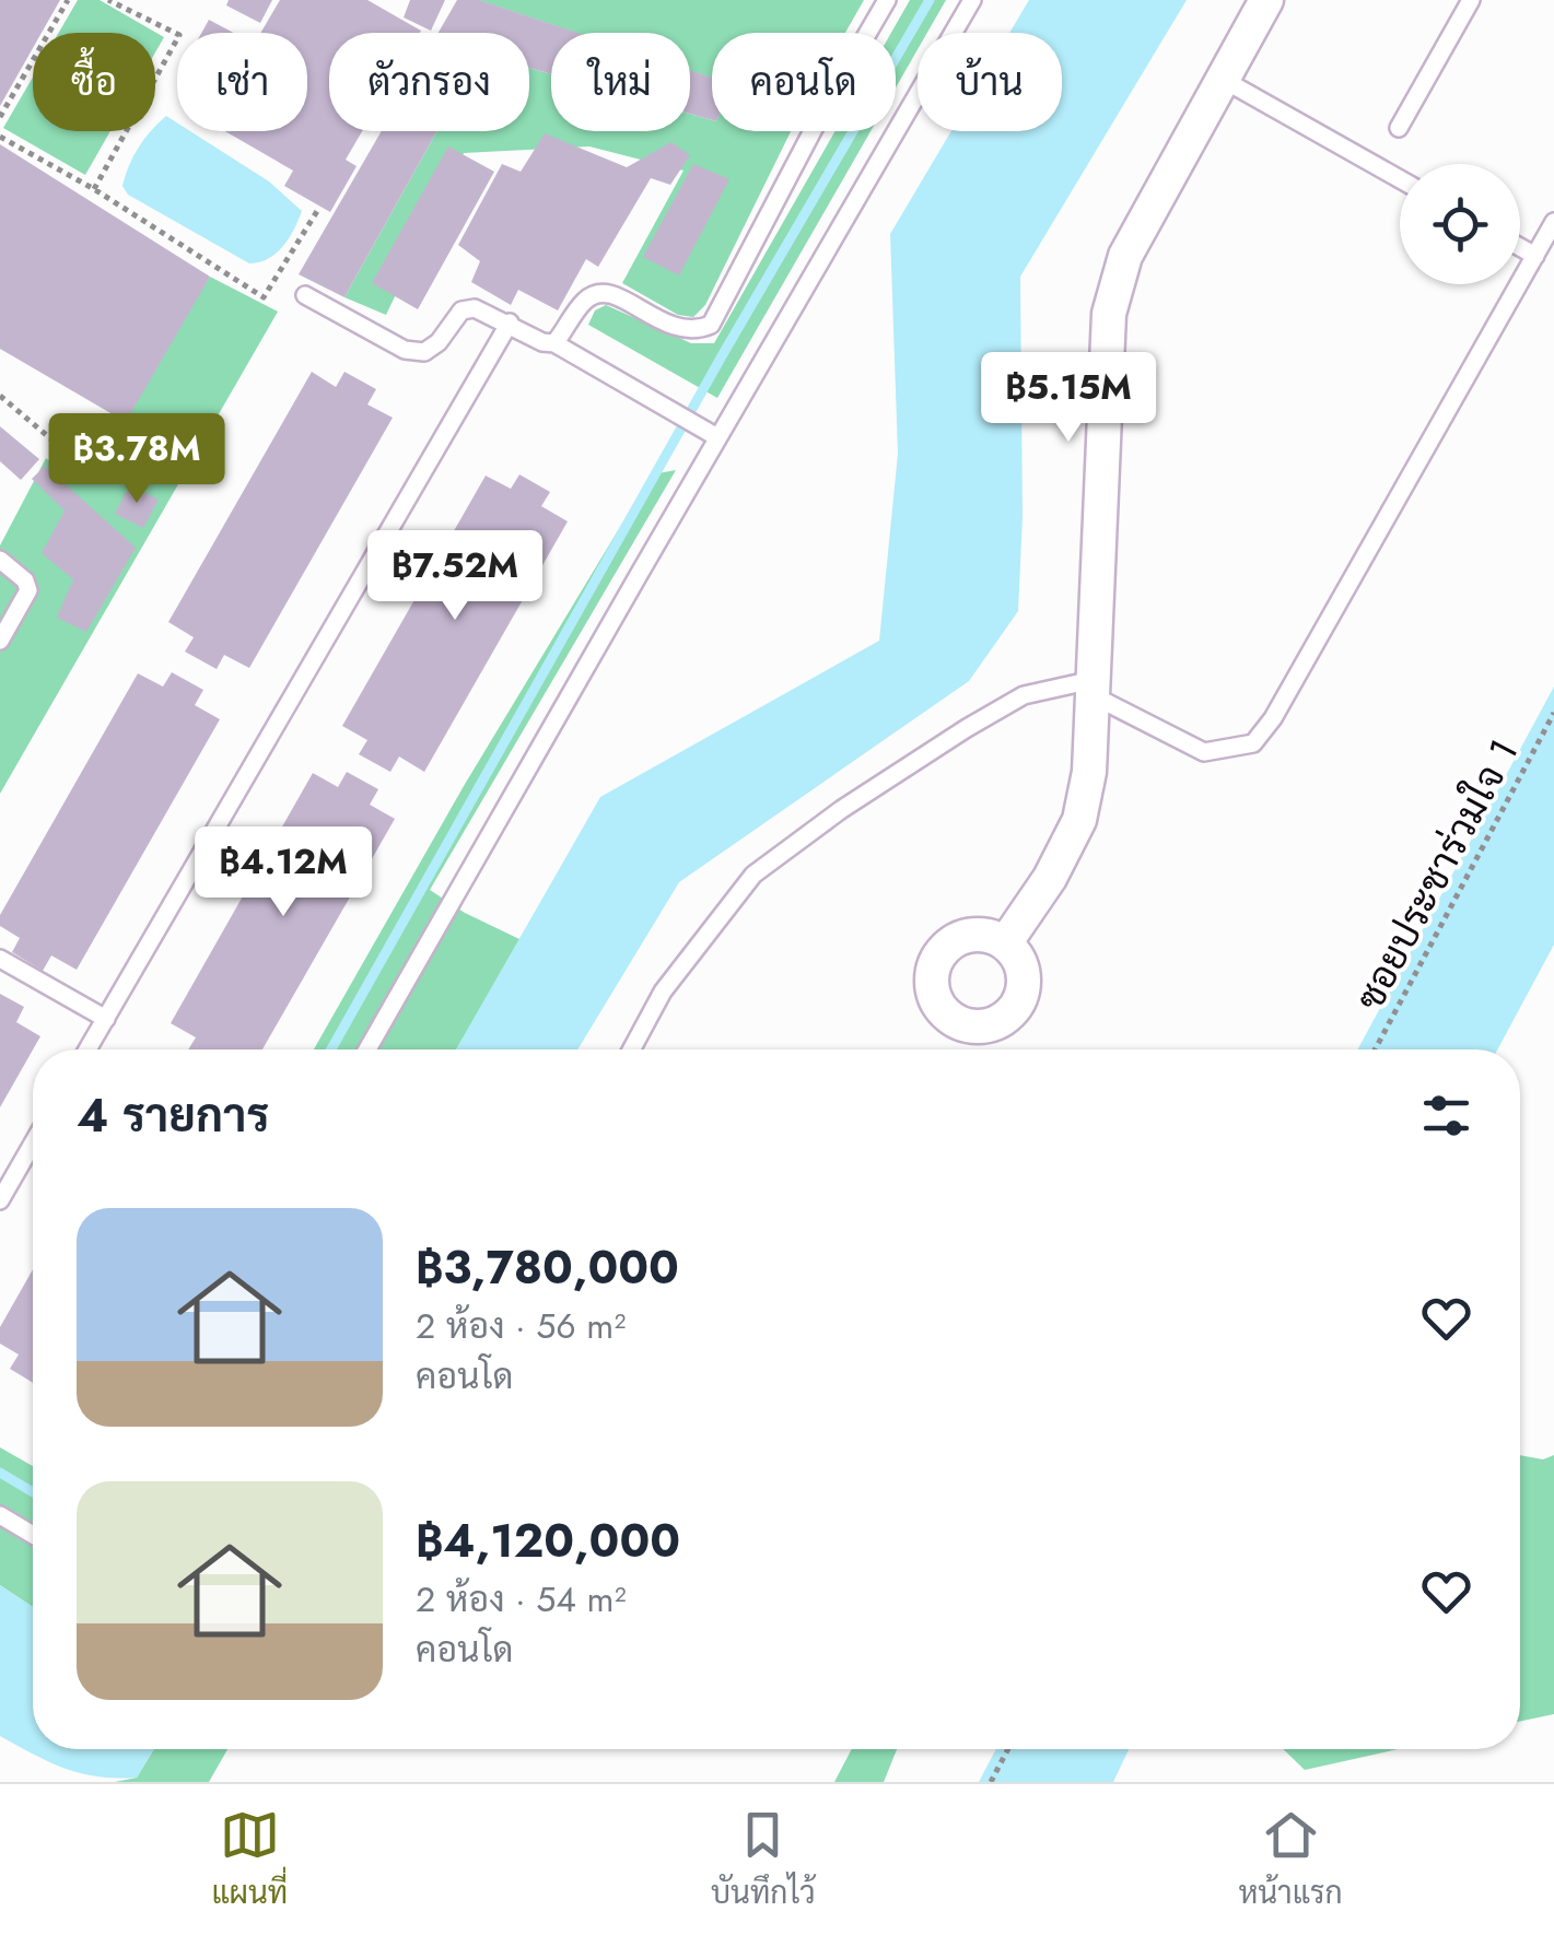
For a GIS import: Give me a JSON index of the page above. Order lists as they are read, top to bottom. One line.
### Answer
{"streets":{"path":["ซอยประชาร่วมใจ 1"]},"page":{"chip":["ซื้อ","เช่า","ตัวกรอง","ใหม่","คอนโด","บ้าน"],"price":["฿5.15M","฿3.78M","฿7.52M","฿4.12M"],"heading":"4 รายการ","list":[{"name":"฿3,780,000","note":"2 ห้อง · 56 m² · คอนโด"},{"name":"฿4,120,000","note":"2 ห้อง · 54 m² · คอนโด"}],"tabs":["แผนที่","บันทึกไว้","หน้าแรก"]}}
